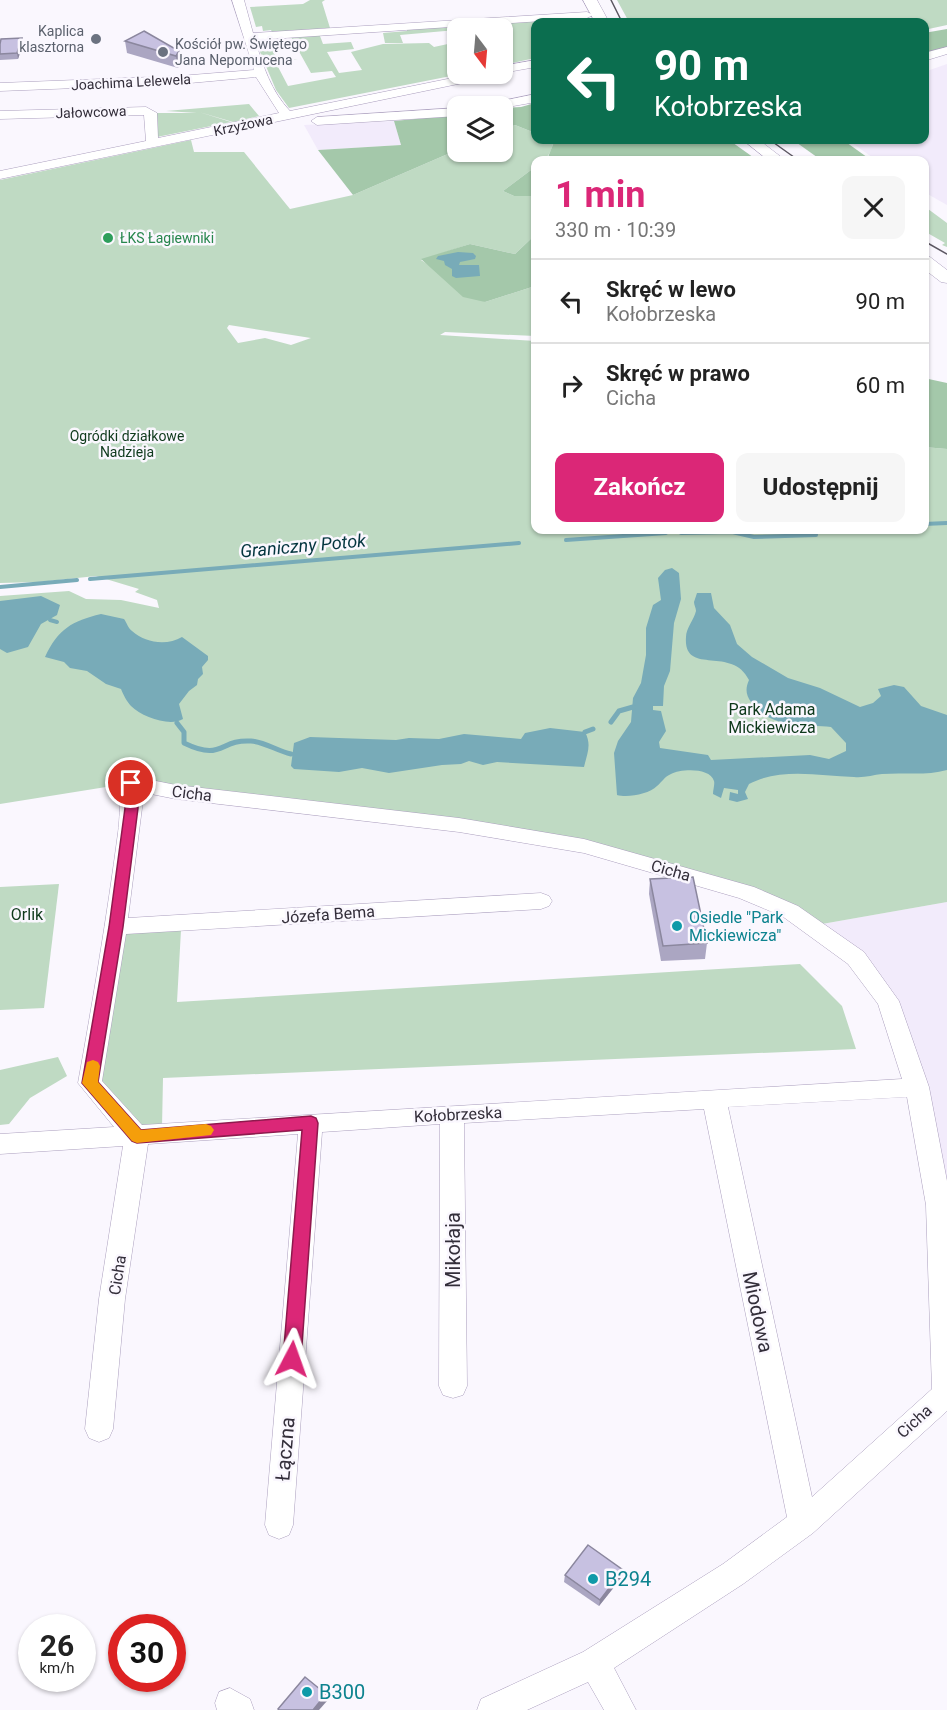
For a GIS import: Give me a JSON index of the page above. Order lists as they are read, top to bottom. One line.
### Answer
{"streets":{"street":["Joachima Lelewela","Jałowcowa","Krzyżowa","Cicha","Józefa Bema","Kołobrzeska","Mikołaja","Miodowa","Łączna"]},"crossings":[["Jałowcowa","Krzyżowa"],["Cicha","Józefa Bema"],["Cicha","Kołobrzeska"],["Cicha","Miodowa"],["Kołobrzeska","Mikołaja"],["Kołobrzeska","Miodowa"],["Kołobrzeska","Łączna"]],"water":["Graniczny Potok"],"parks":["Ogródki działkowe Nadzieja","Park Adama Mickiewicza","Orlik"],"places":["Kaplica klasztorna","Kościół pw. Świętego Jana Nepomucena","ŁKS Łagiewniki","Osiedle \"Park Mickiewicza\"","B294","B300"],"north":"bottom","page":{"turn":["90 m","Kołobrzeska"],"heading":["1 min","330 m · 10:39"],"list":[{"name":"Skręć w lewo","note":"Kołobrzeska","value":"90 m"},{"name":"Skręć w prawo","note":"Cicha","value":"60 m"}],"buttons":["Zakończ","Udostępnij"],"speed":"26 km/h","limit":"30"}}
